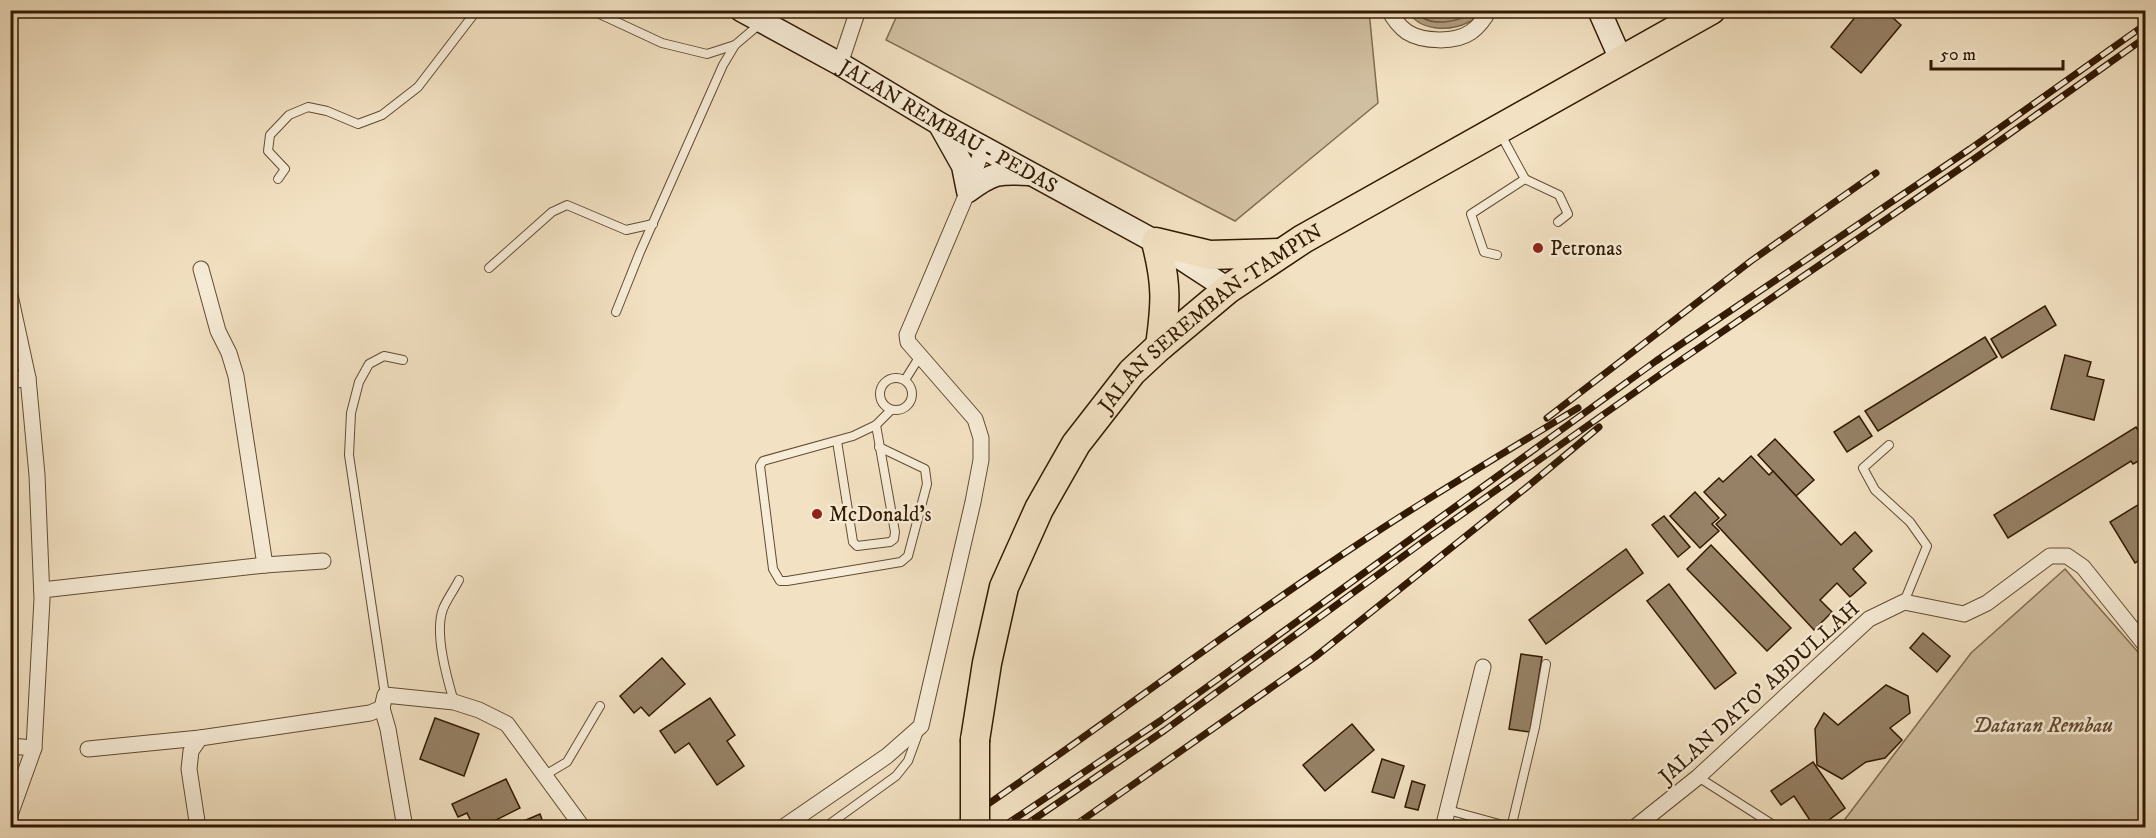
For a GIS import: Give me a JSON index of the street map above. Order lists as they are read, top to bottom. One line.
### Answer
{"streets":{"highway":["JALAN SEREMBAN-TAMPIN"],"main road":["JALAN REMBAU - PEDAS"],"street":["JALAN DATO’ ABDULLAH"]},"crossings":[["JALAN REMBAU - PEDAS","JALAN SEREMBAN-TAMPIN"]],"parks":["Dataran Rembau"],"places":["Petronas","McDonald's"],"scale_bar":"50 m"}
